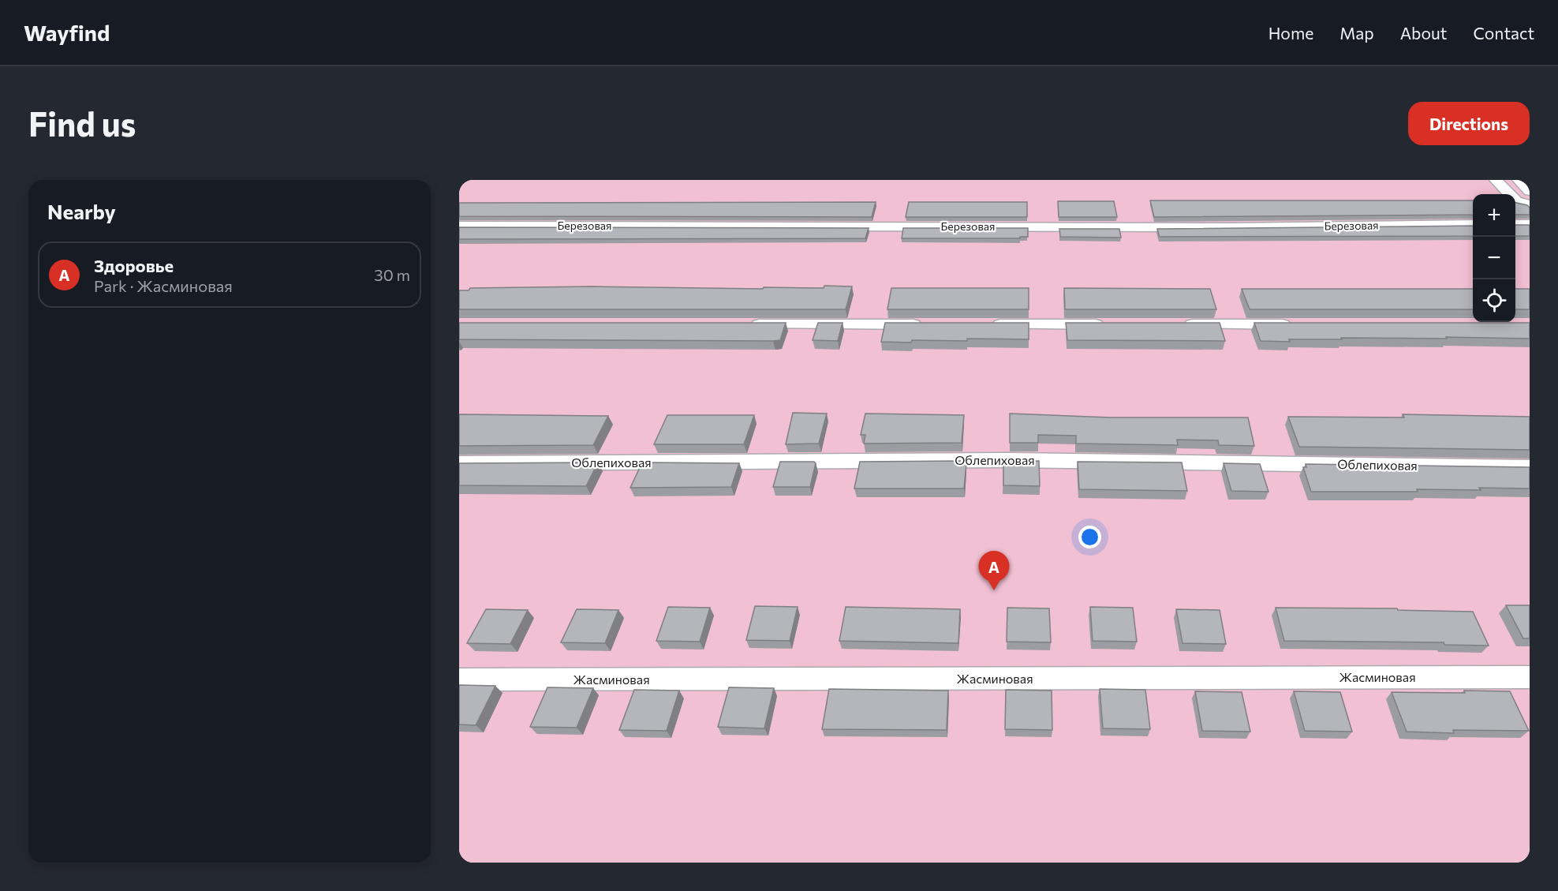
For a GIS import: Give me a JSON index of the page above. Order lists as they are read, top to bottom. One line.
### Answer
{"streets":{"street":["Березовая","Облепиховая","Жасминовая"]},"page":{"header":"Wayfind","nav":["Home","Map","About","Contact"],"buttons":"Directions","title":"Find us","heading":"Nearby","map_buttons":["+","−"],"list":[{"mark":"A","name":"Здоровье","note":"Park · Жасминовая","value":"30 m"}],"pins":"A"}}
